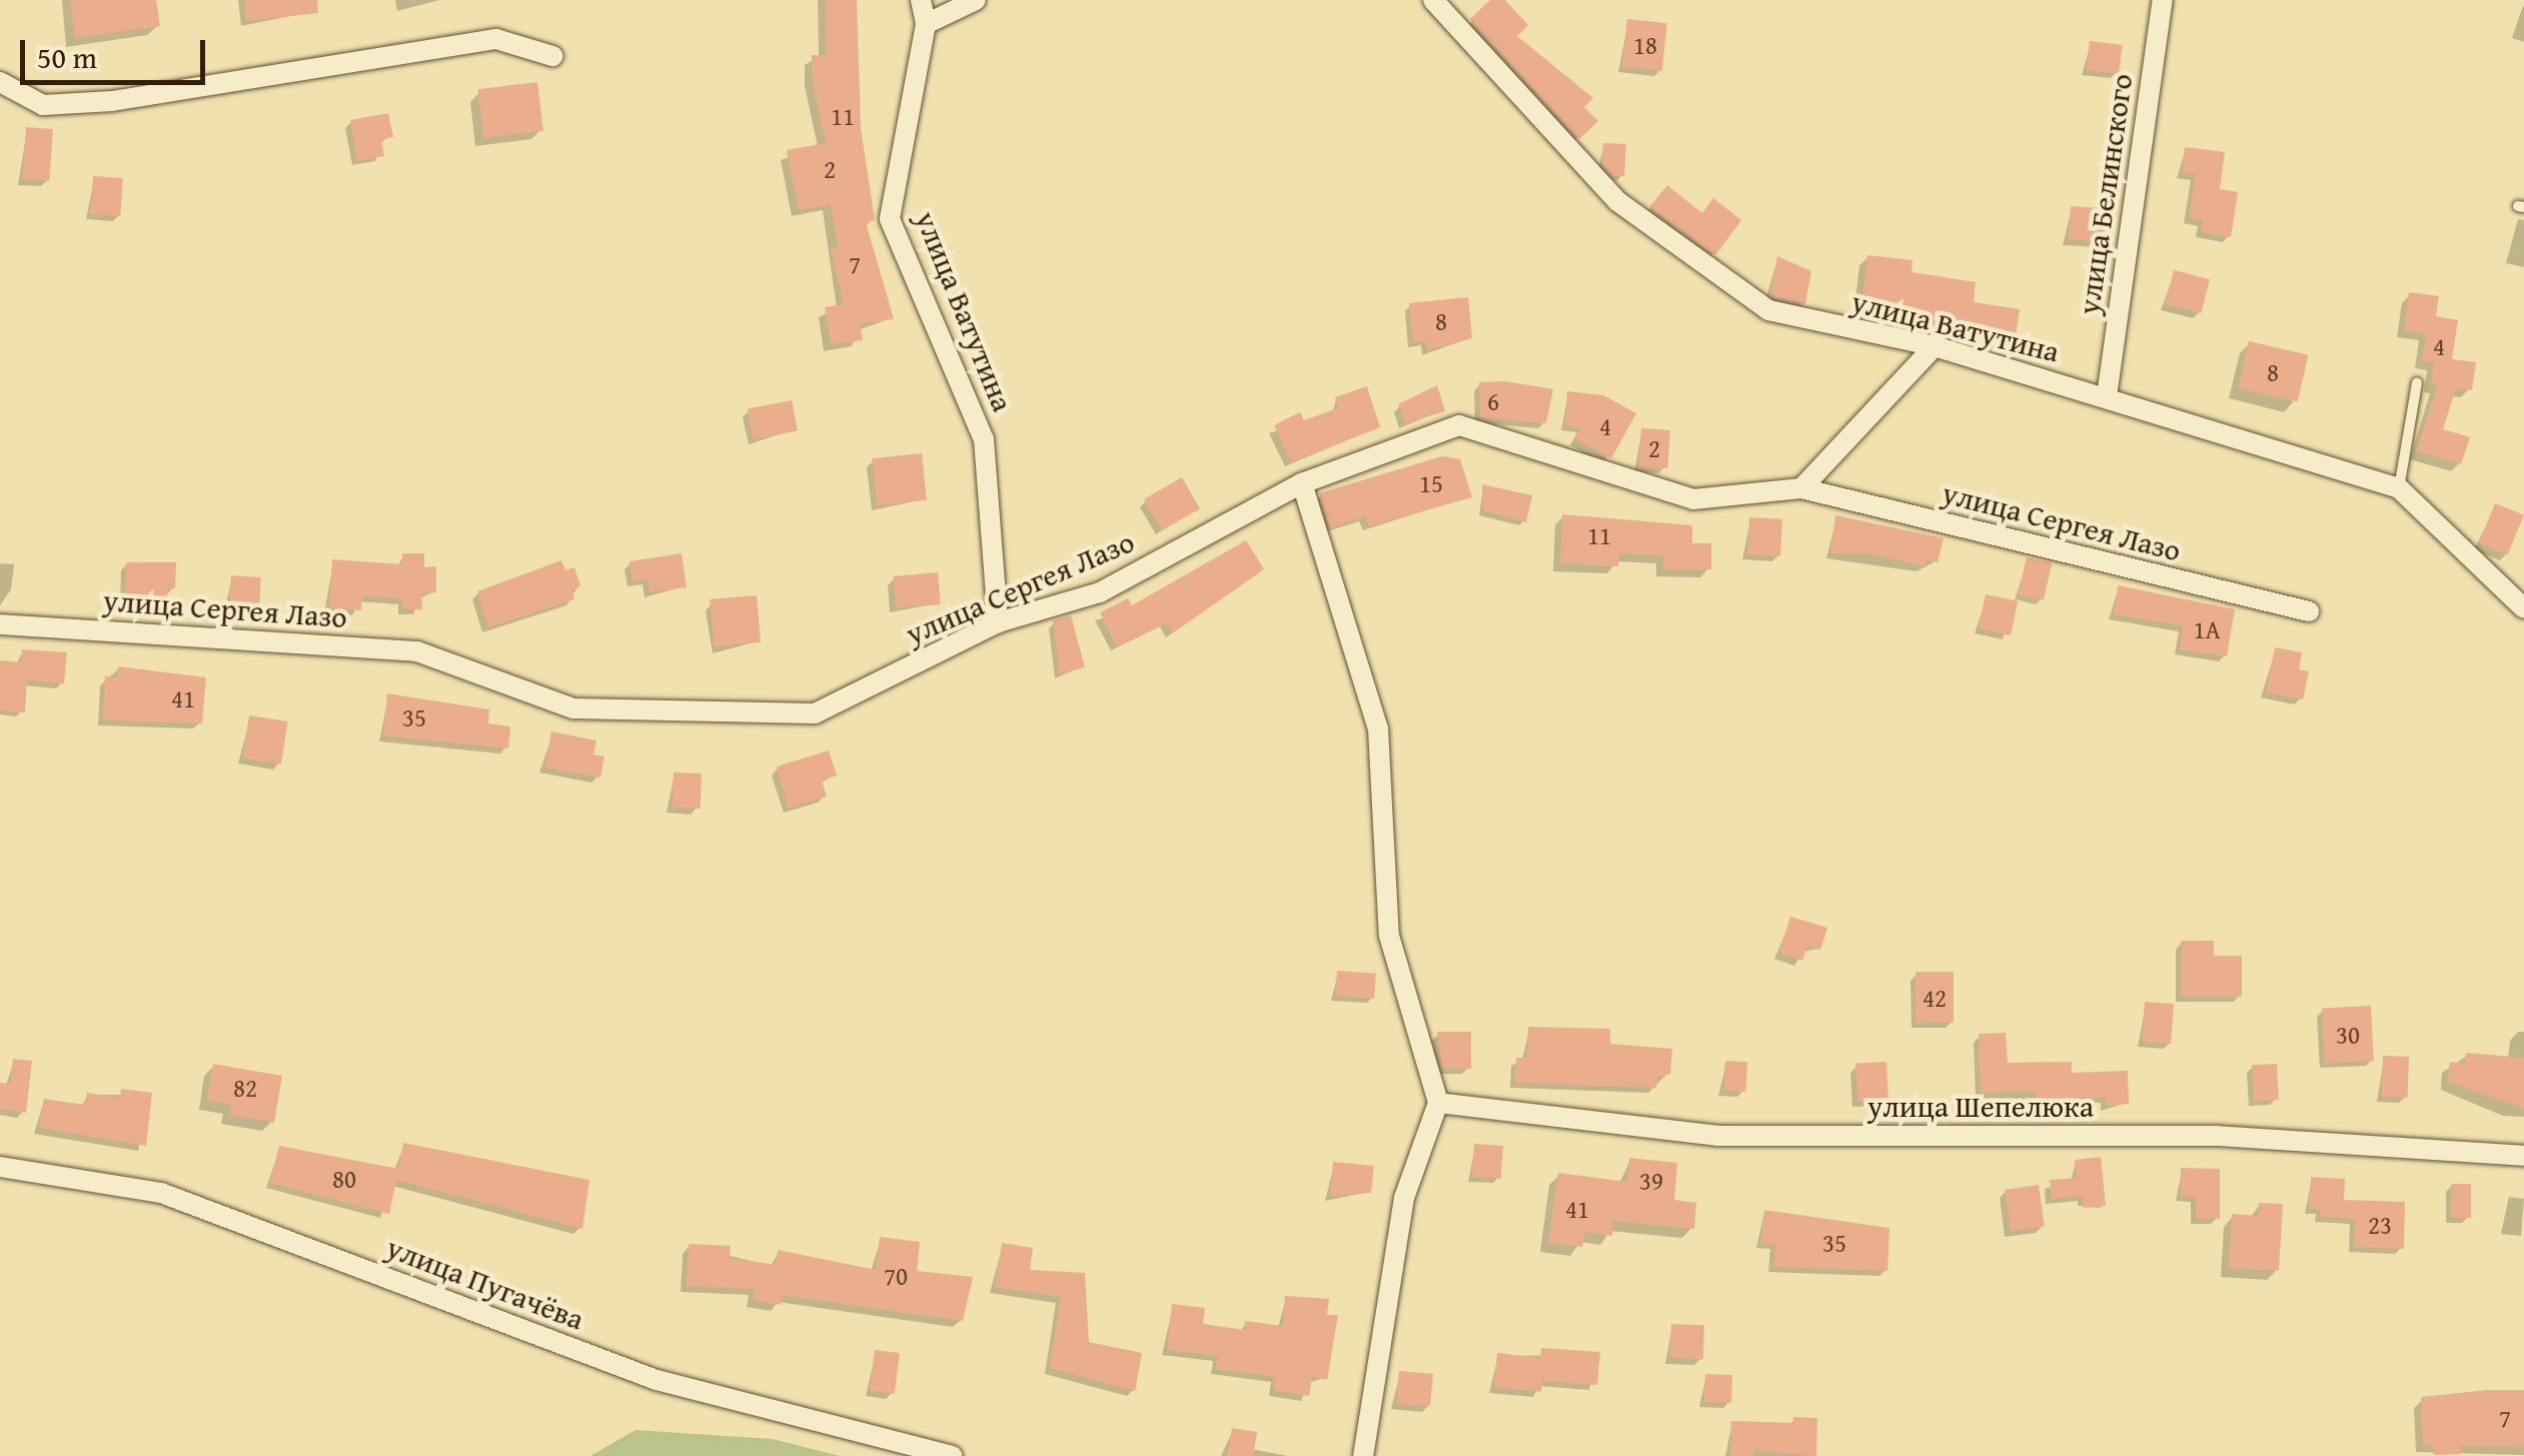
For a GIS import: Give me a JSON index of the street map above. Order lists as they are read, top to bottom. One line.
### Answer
{"streets":{"street":["улица Белинского","улица Ватутина","улица Сергея Лазо","улица Шепелюка","улица Пугачёва"]},"crossings":[["улица Белинского","улица Ватутина"],["улица Ватутина","улица Сергея Лазо"]],"house_numbers":["18","11","2","7","8","4","8","6","4","2","15","11","1А","41","35","42","30","82","80","39","41","23","35","70","7"],"scale_bar":"50 m"}
